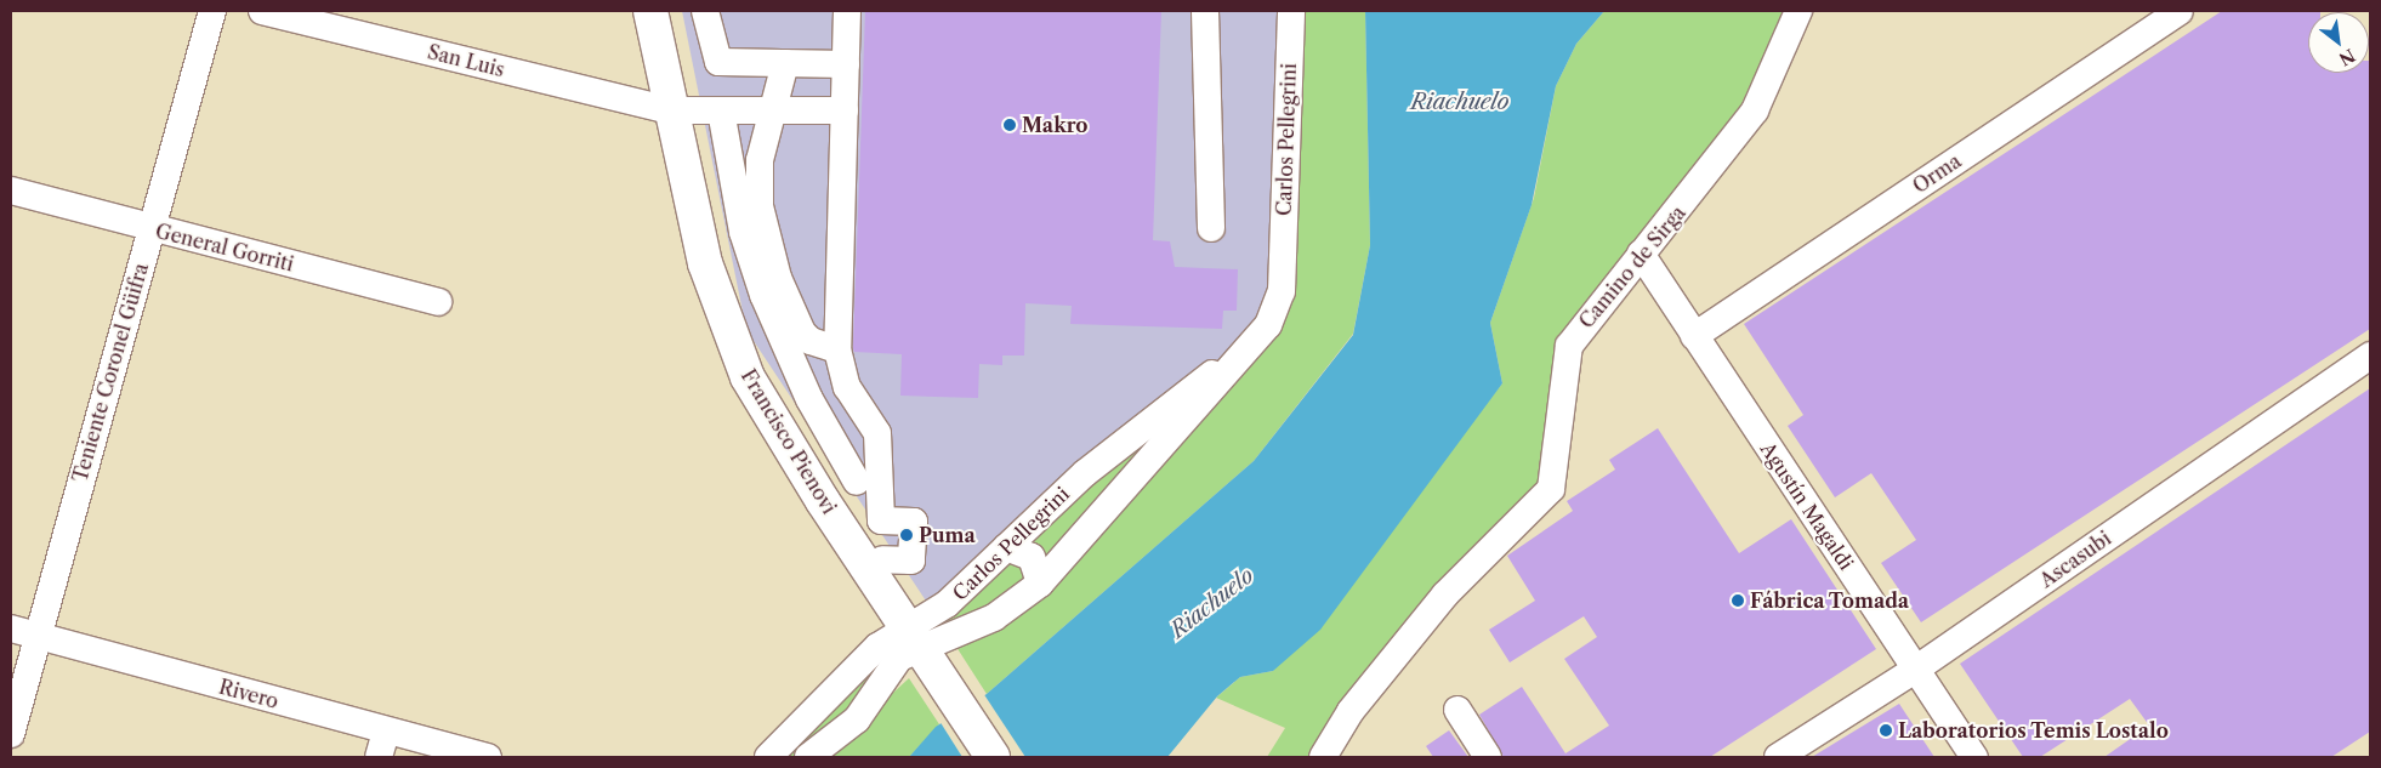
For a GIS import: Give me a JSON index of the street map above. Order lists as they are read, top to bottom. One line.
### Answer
{"streets":{"main road":["Francisco Pienovi"],"street":["San Luis","Carlos Pellegrini","Orma","General Gorriti","Camino de Sirga","Teniente Coronel Güifra","Agustín Magaldi","Ascasubi","Rivero"]},"crossings":[["San Luis","Francisco Pienovi"],["Carlos Pellegrini","Francisco Pienovi"],["Orma","Agustín Magaldi"],["General Gorriti","Teniente Coronel Güifra"],["Camino de Sirga","Agustín Magaldi"],["Teniente Coronel Güifra","Rivero"],["Agustín Magaldi","Ascasubi"]],"water":["Riachuelo"],"places":["Makro","Puma","Fábrica Tomada","Laboratorios Temis Lostalo"],"north":"bottom right"}
